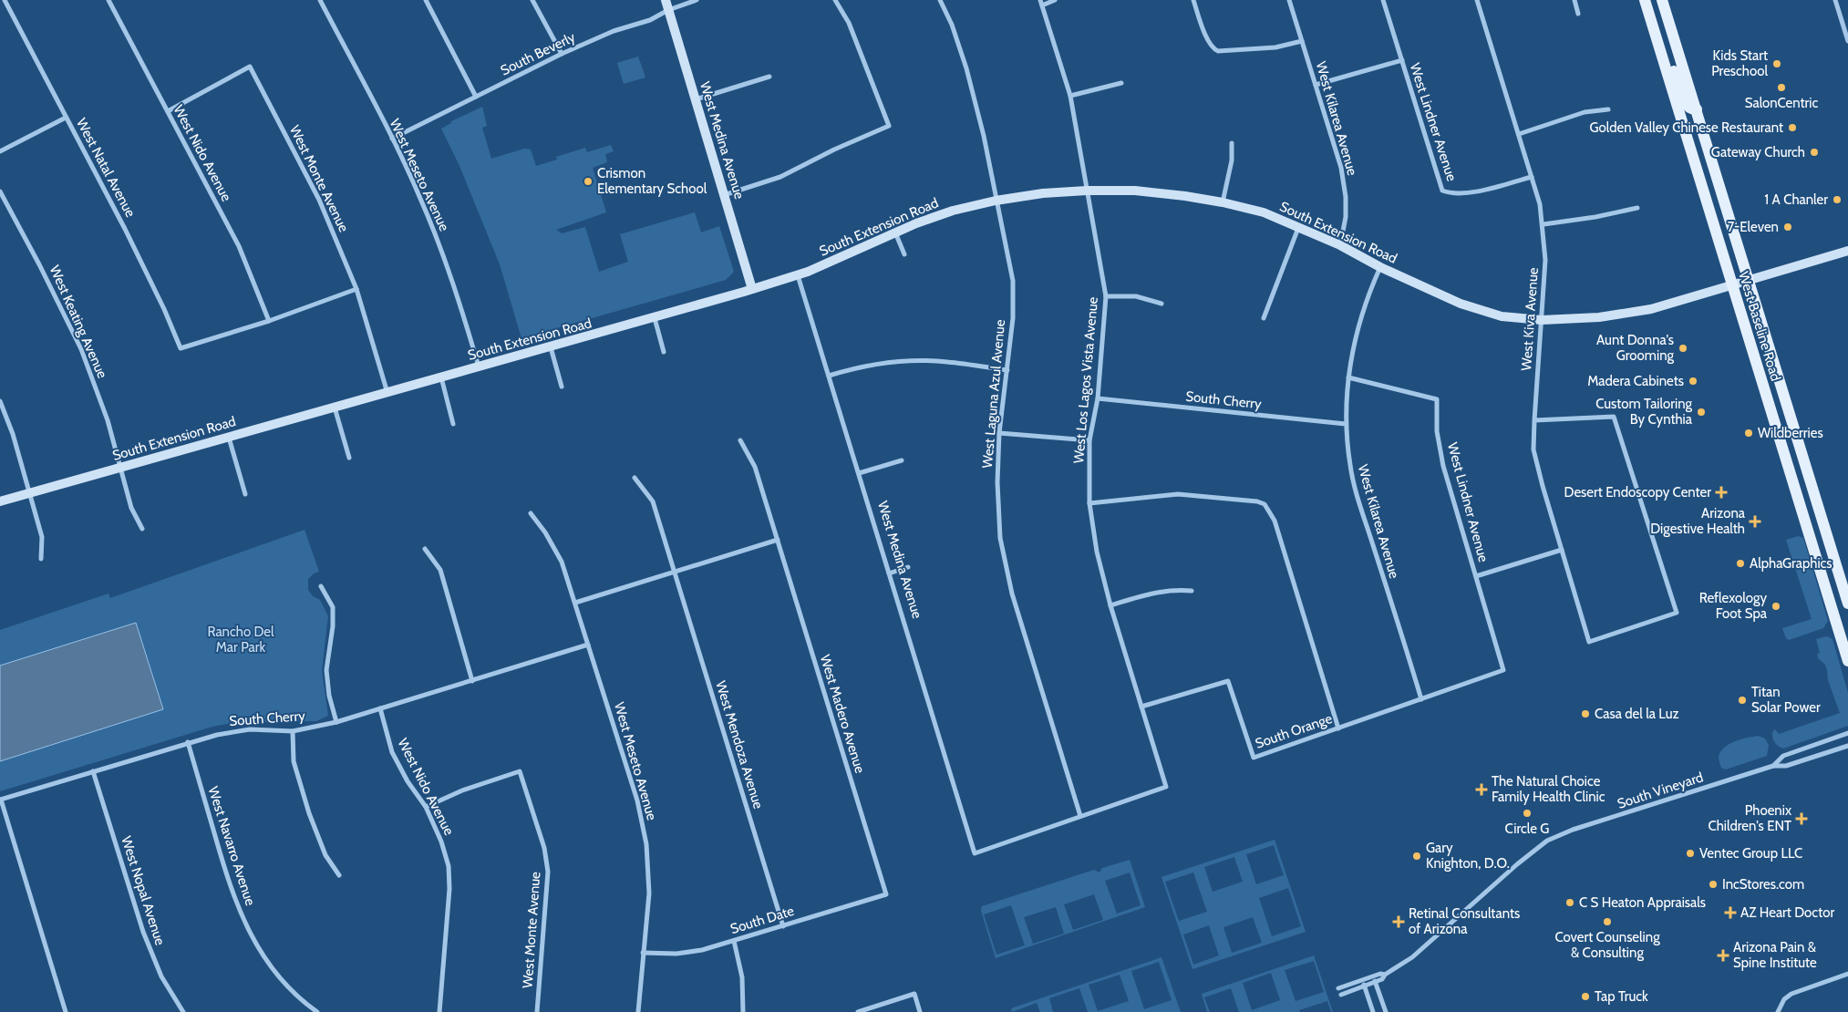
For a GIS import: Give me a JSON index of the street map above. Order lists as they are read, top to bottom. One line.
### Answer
{"streets":{"main road":["West Baseline Road"],"street":["South Beverly","West Kilarea Avenue","West Lindner Avenue","West Medina Avenue","West Nido Avenue","West Natal Avenue","West Meseto Avenue","West Monte Avenue","South Extension Road","West Kiva Avenue","West Keating Avenue","West Los Lagos Vista Avenue","West Laguna Azul Avenue","South Cherry","West Madero Avenue","South Orange","West Mendoza Avenue","South Vineyard","West Navarro Avenue","West Nopal Avenue","South Date"]},"crossings":[["South Beverly","West Medina Avenue"],["South Beverly","West Meseto Avenue"],["West Kilarea Avenue","West Lindner Avenue"],["West Kilarea Avenue","South Extension Road"],["West Kilarea Avenue","South Cherry"],["West Kilarea Avenue","South Orange"],["West Lindner Avenue","West Kiva Avenue"],["West Lindner Avenue","South Orange"],["West Medina Avenue","South Extension Road"],["West Medina Avenue","West Los Lagos Vista Avenue"],["West Medina Avenue","West Laguna Azul Avenue"],["West Nido Avenue","West Natal Avenue"],["West Nido Avenue","West Monte Avenue"],["West Nido Avenue","South Cherry"],["West Meseto Avenue","South Extension Road"],["West Meseto Avenue","South Cherry"],["West Meseto Avenue","South Date"],["West Monte Avenue","South Extension Road"],["South Extension Road","West Kiva Avenue"],["South Extension Road","West Keating Avenue"],["South Extension Road","West Baseline Road"],["South Extension Road","West Los Lagos Vista Avenue"],["South Extension Road","West Laguna Azul Avenue"],["West Los Lagos Vista Avenue","West Laguna Azul Avenue"],["West Los Lagos Vista Avenue","South Cherry"],["West Los Lagos Vista Avenue","South Orange"],["South Cherry","West Navarro Avenue"],["South Cherry","West Nopal Avenue"],["West Madero Avenue","South Date"],["West Mendoza Avenue","South Date"]],"parks":["Rancho Del Mar Park"],"places":{"other":["Kids Start Preschool","SalonCentric","Golden Valley Chinese Restaurant","Gateway Church","Crismon Elementary School","1 A Chanler","7-Eleven","Aunt Donna's Grooming","Madera Cabinets","Custom Tailoring By Cynthia","Wildberries","AlphaGraphics","Reflexology Foot Spa","Titan Solar Power","Casa del la Luz","Circle G","Ventec Group LLC","Gary Knighton, D.O.","IncStores.com","C S Heaton Appraisals","Covert Counseling & Consulting","Tap Truck"],"health":["Desert Endoscopy Center","Arizona Digestive Health","The Natural Choice Family Health Clinic","Phoenix Children's ENT","AZ Heart Doctor","Retinal Consultants of Arizona","Arizona Pain & Spine Institute"]}}
